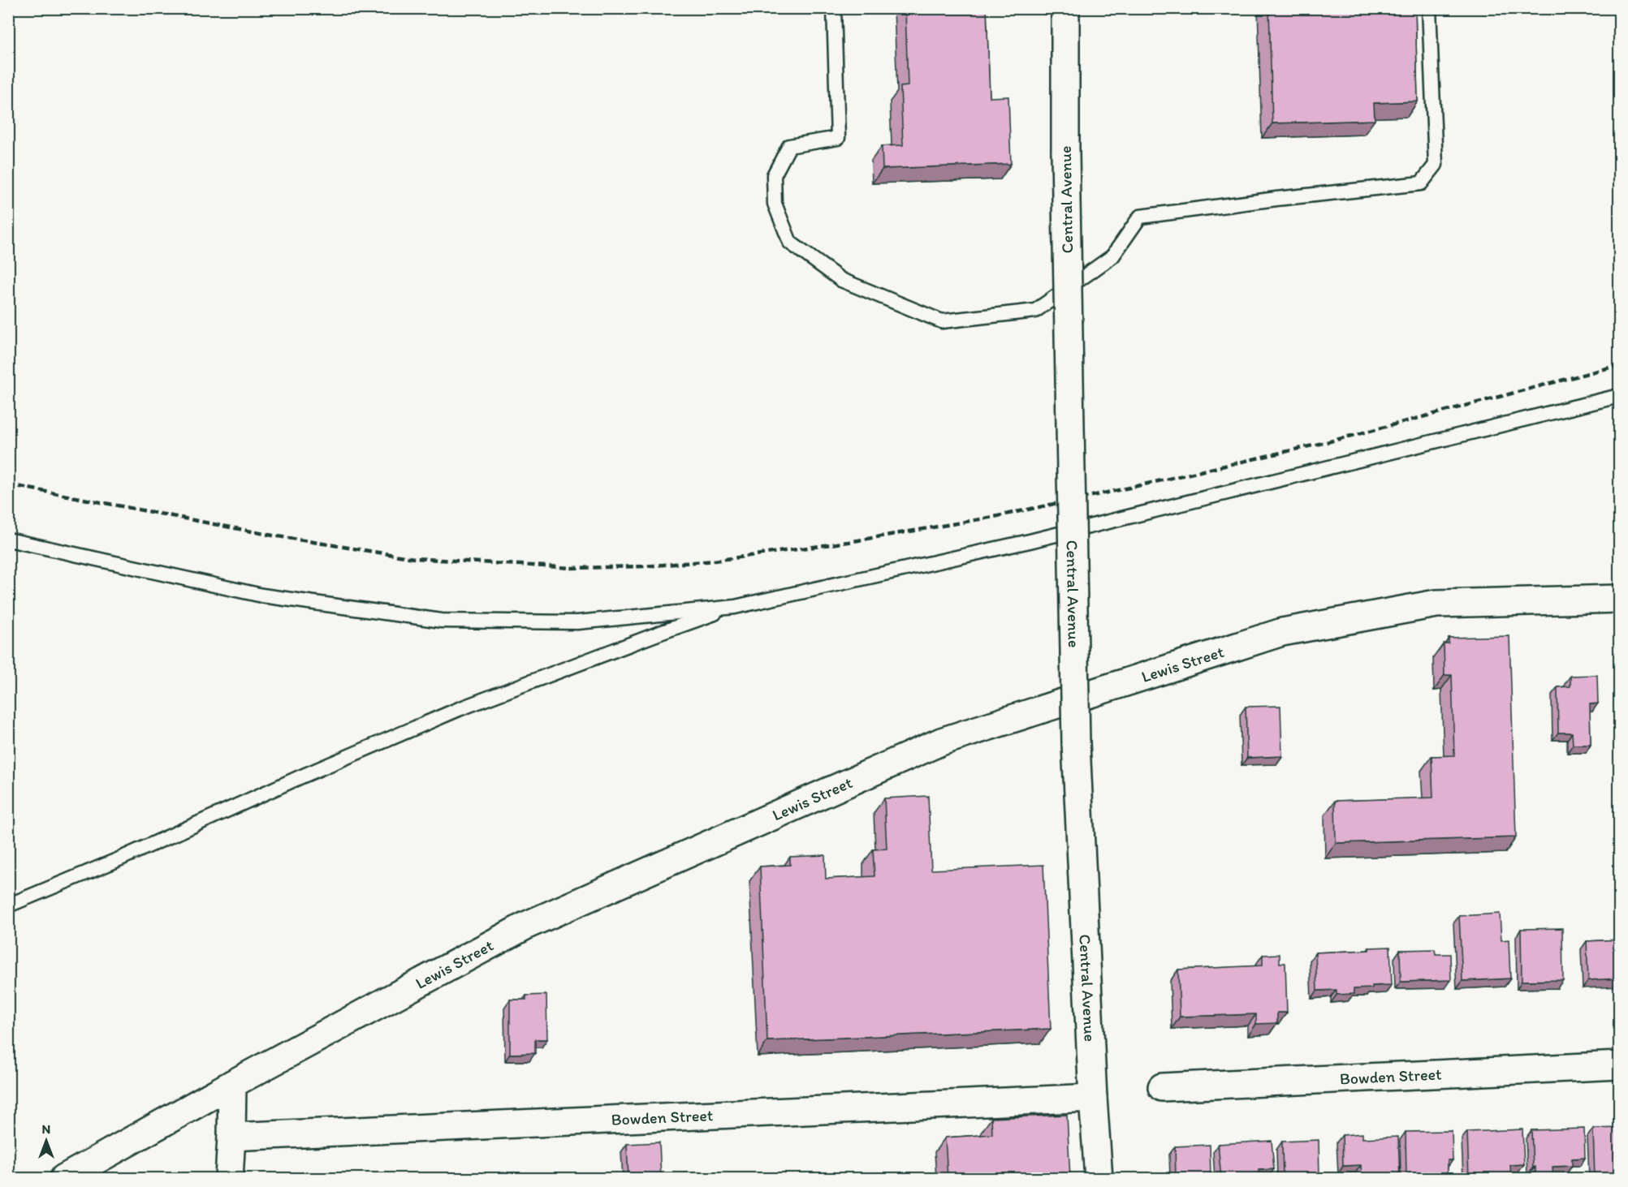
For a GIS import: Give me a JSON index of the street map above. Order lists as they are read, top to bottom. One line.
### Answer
{"streets":{"street":["Central Avenue","Lewis Street","Bowden Street"]},"crossings":[["Central Avenue","Bowden Street"]],"north":"top"}
